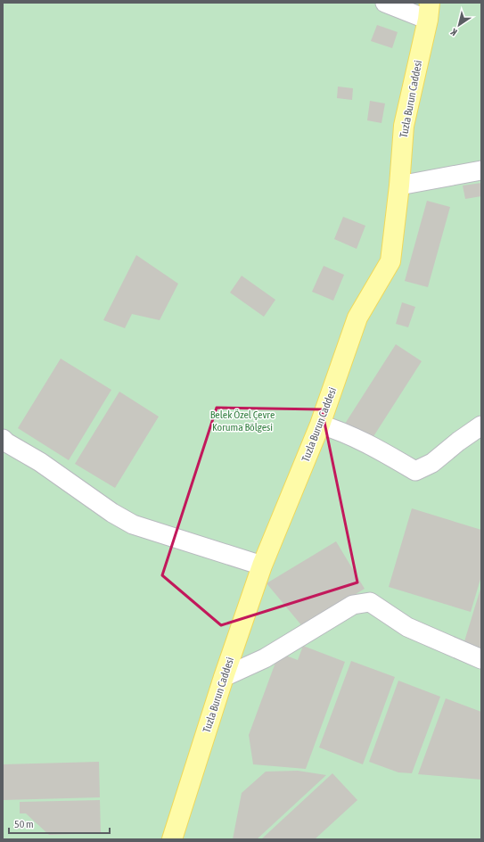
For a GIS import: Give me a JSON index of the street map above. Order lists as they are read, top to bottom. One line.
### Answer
{"streets":{"main road":["Tuzla Burun Caddesi"]},"parks":["Belek Özel Çevre Koruma Bölgesi"],"scale_bar":"50 m","north":"bottom left"}
